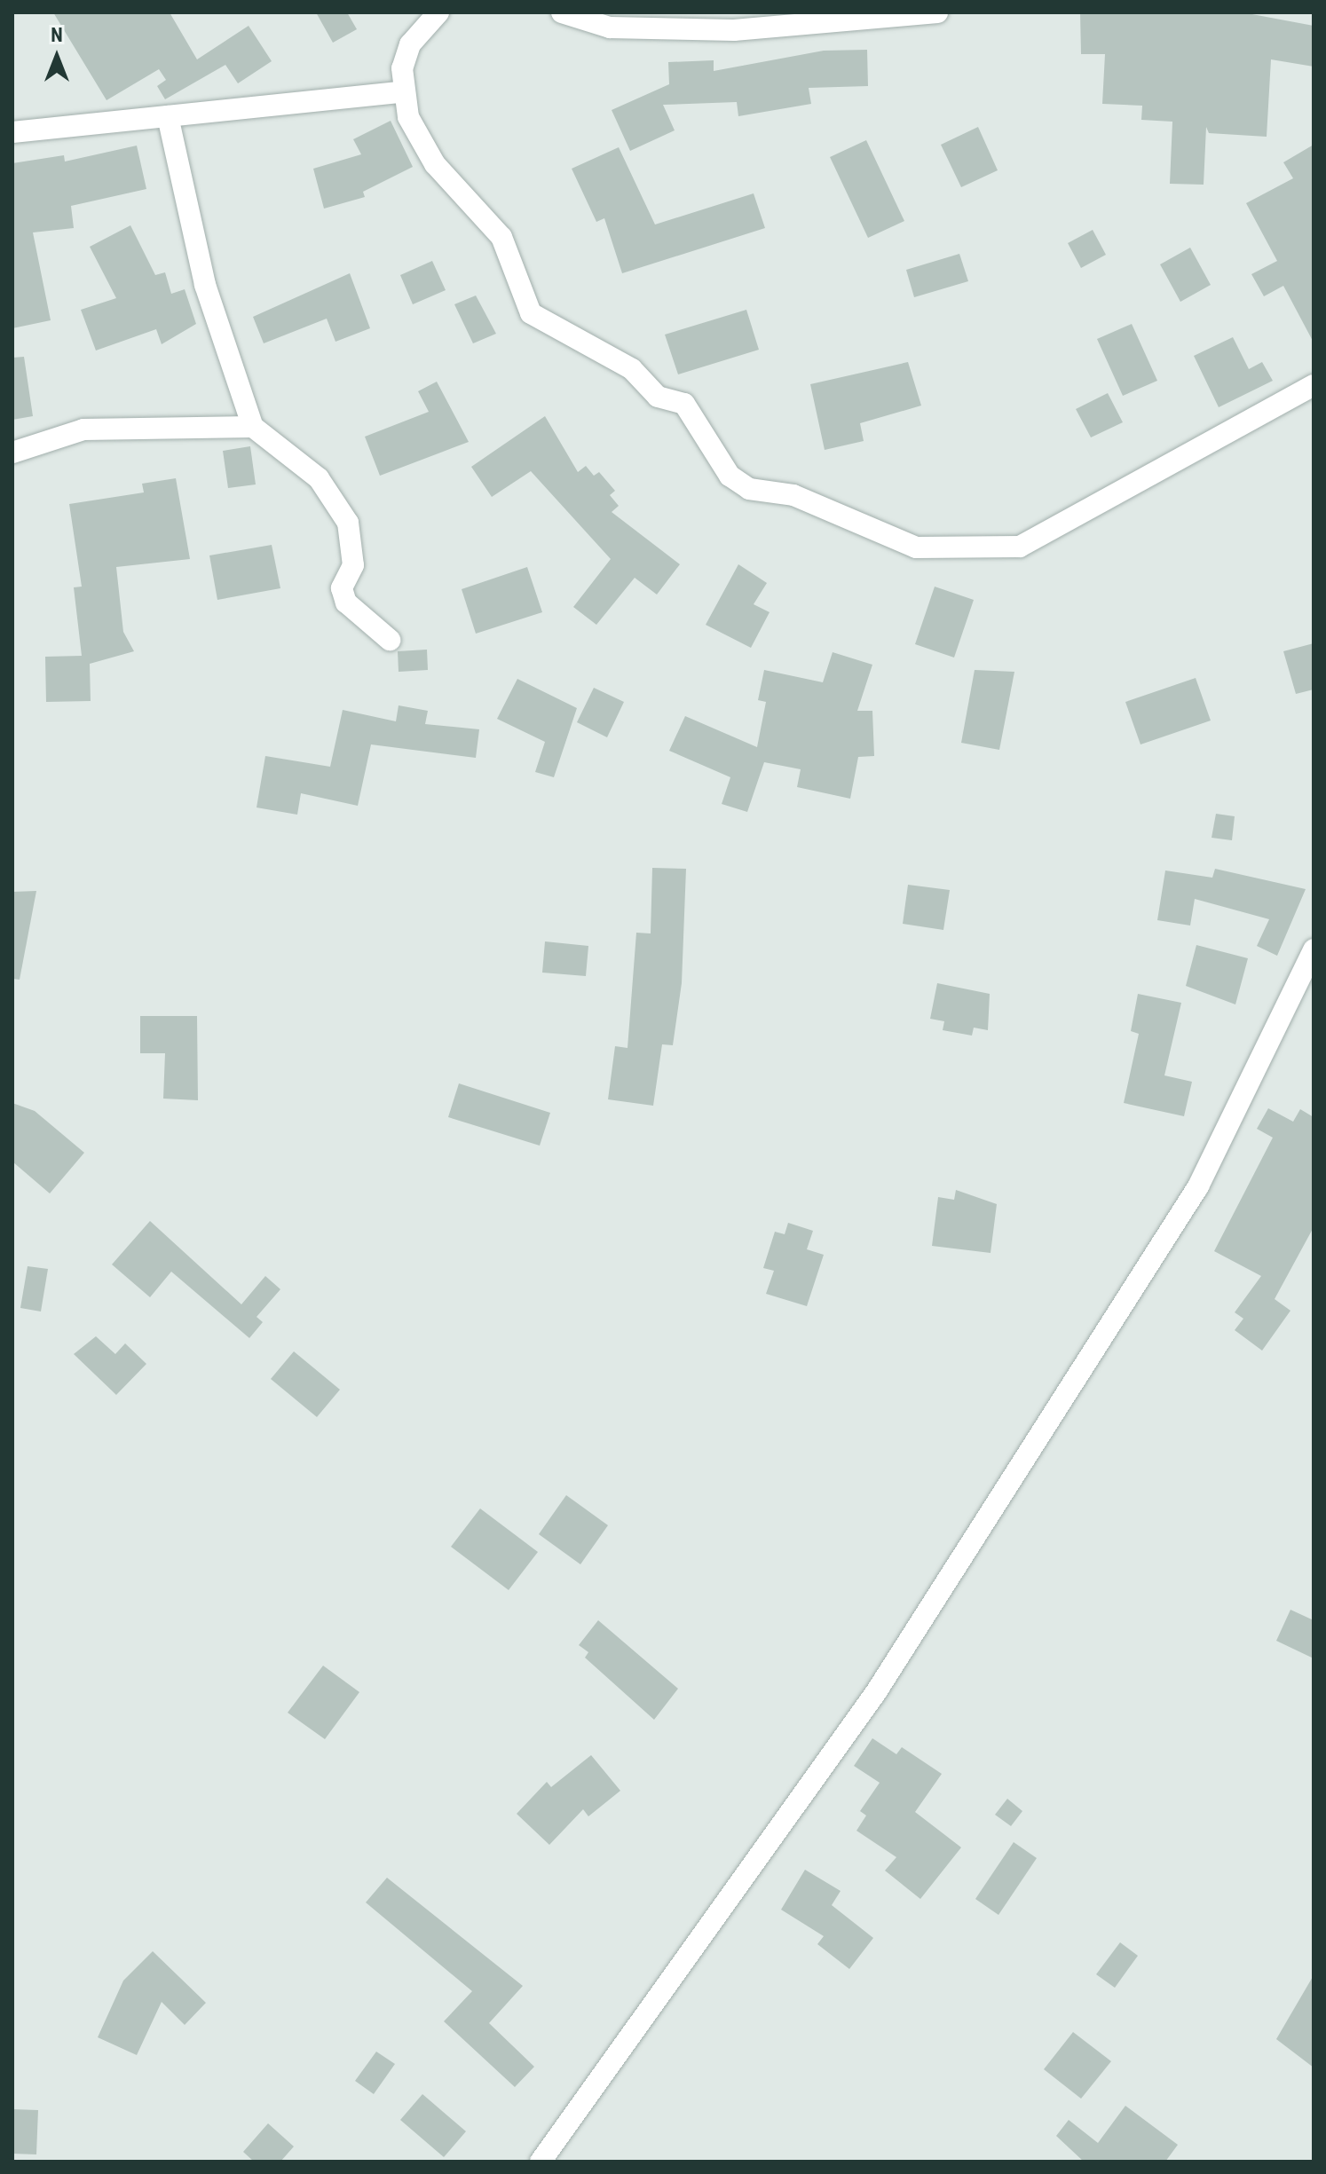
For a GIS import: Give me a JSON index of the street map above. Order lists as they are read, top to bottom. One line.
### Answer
{"north":"top"}
